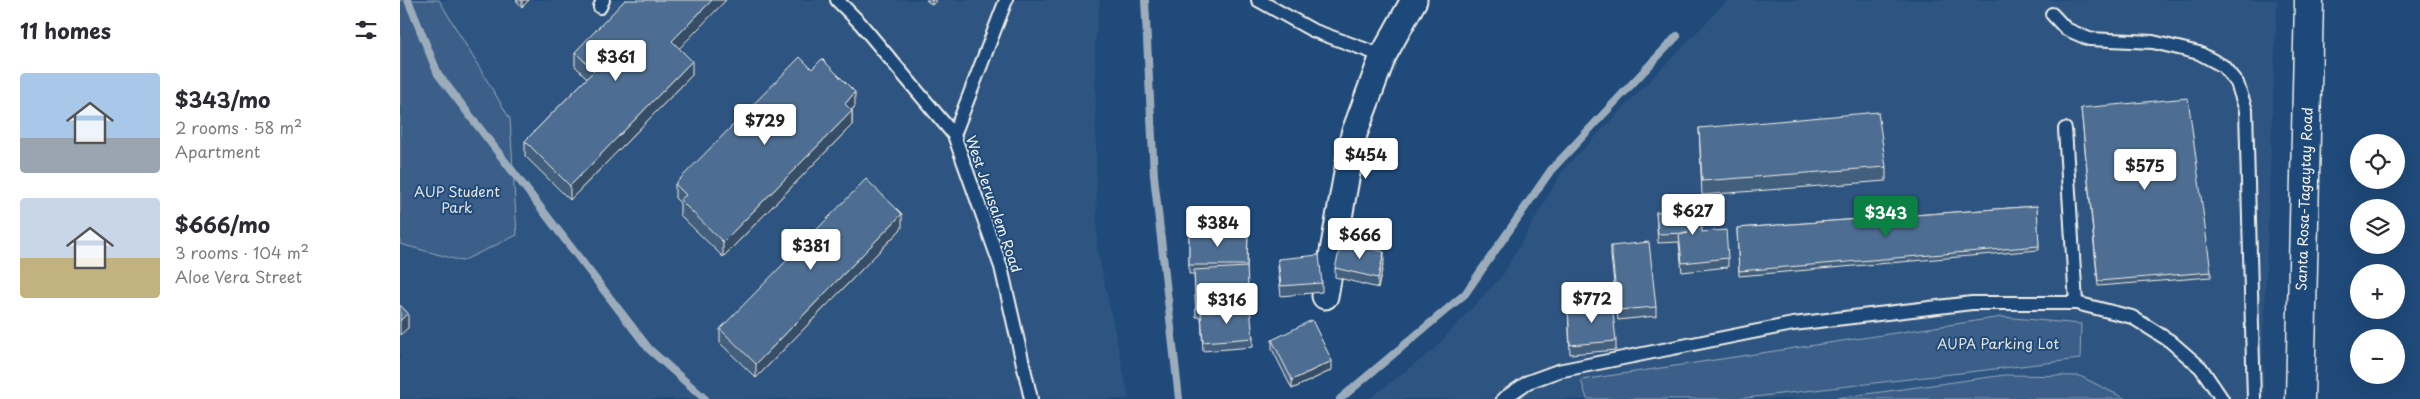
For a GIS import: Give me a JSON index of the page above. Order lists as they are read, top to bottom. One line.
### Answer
{"streets":{"main road":["Santa Rosa-Tagaytay Road"],"lane":["West Jerusalem Road"]},"parks":["AUP Student Park","AUPA Parking Lot"],"page":{"heading":"11 homes","price":["$361","$729","$454","$575","$627","$343","$384","$666","$381","$772","$316"],"list":[{"name":"$343/mo","note":"2 rooms · 58 m² · Apartment"},{"name":"$666/mo","note":"3 rooms · 104 m² · Aloe Vera Street"}],"map_buttons":["+","−"]}}
